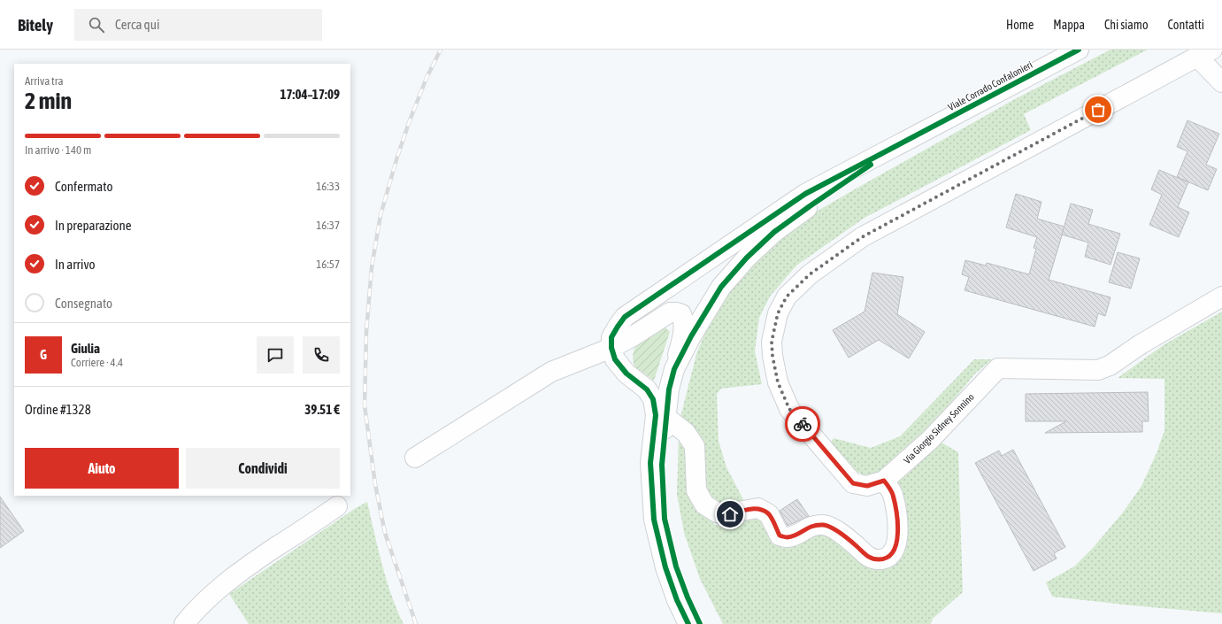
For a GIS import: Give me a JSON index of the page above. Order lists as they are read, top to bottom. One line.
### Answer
{"streets":{"street":["Viale Corrado Confalonieri","Via Giorgio Sidney Sonnino"]},"page":{"header":"Bitely","search":"Cerca qui","nav":["Home","Mappa","Chi siamo","Contatti"],"heading":["2 min","Arriva tra","17:04–17:09"],"panel":["Giulia","Corriere · 4.4","Ordine #1328","39.51 €"],"bar":"In arrivo · 140 m","list":[["Confermato","16:33"],["In preparazione","16:37"],["In arrivo","16:57"],"Consegnato"],"round":"G","buttons":["Aiuto","Condividi"]}}
